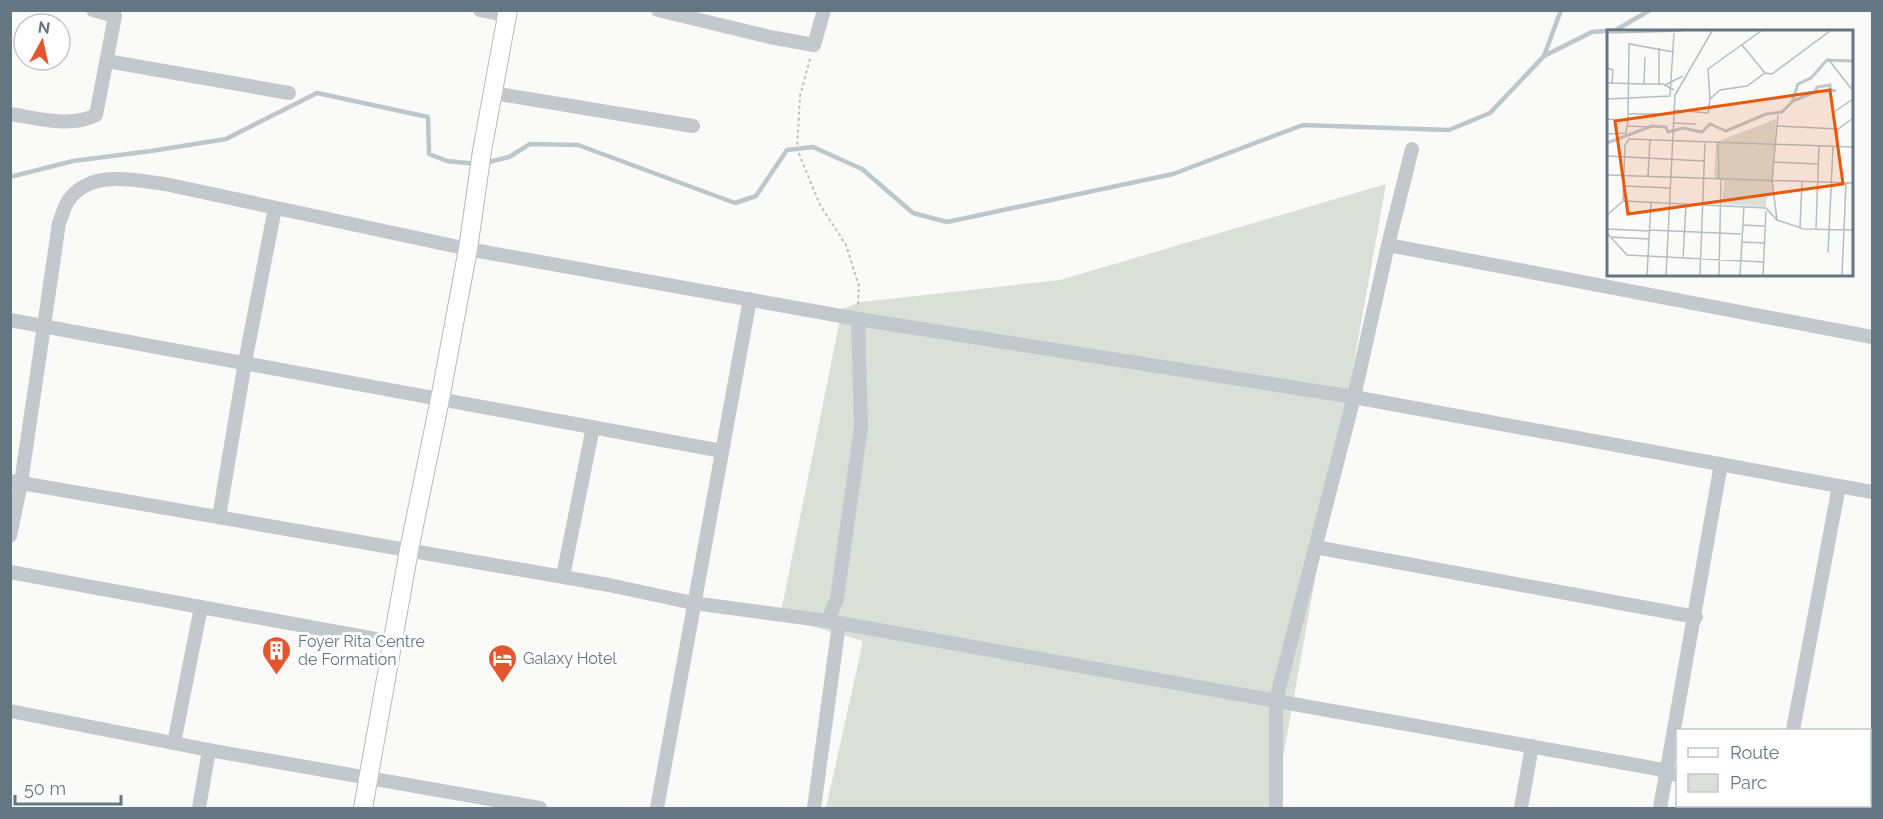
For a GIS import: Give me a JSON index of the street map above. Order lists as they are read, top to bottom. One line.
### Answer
{"places":{"building":["Foyer Rita Centre de Formation"],"hotel":["Galaxy Hotel"]},"legend":["Route","Parc"],"scale_bar":"50 m","north":"top"}
